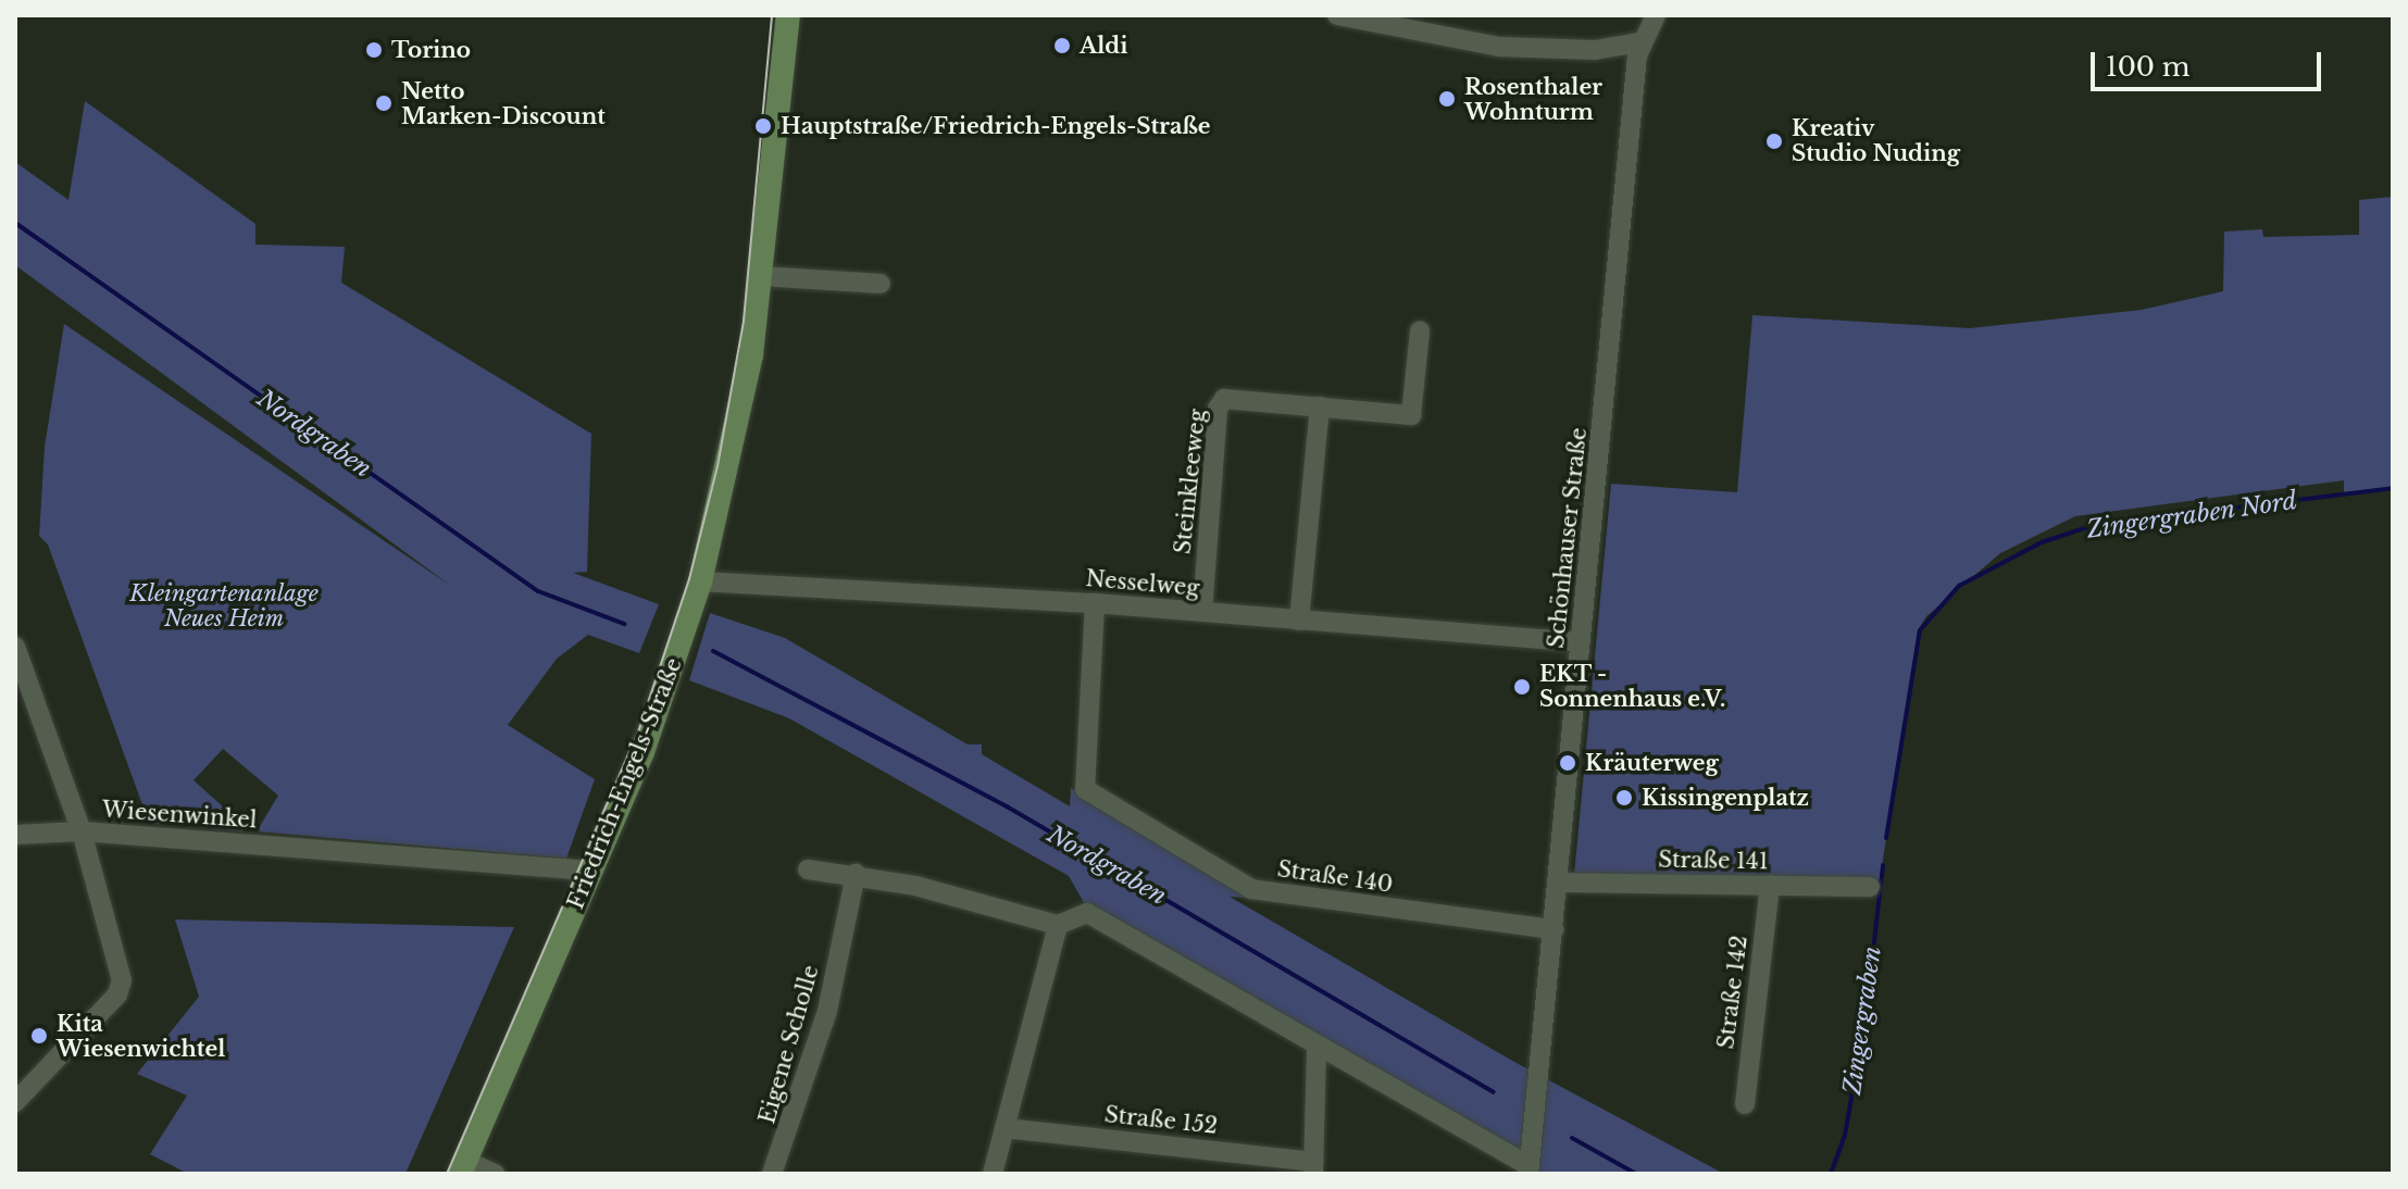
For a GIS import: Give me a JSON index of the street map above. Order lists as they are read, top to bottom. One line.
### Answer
{"streets":{"main road":["Friedrich-Engels-Straße"],"street":["Steinkleeweg","Schönhauser Straße","Nesselweg","Wiesenwinkel","Straße 141","Straße 140","Straße 142","Eigene Scholle","Straße 152"]},"crossings":[["Steinkleeweg","Nesselweg"],["Schönhauser Straße","Nesselweg"],["Schönhauser Straße","Straße 141"],["Schönhauser Straße","Straße 140"],["Nesselweg","Friedrich-Engels-Straße"],["Nesselweg","Straße 140"],["Friedrich-Engels-Straße","Wiesenwinkel"],["Straße 141","Straße 142"]],"water":["Nordgraben","Zingergraben Nord","Zingergraben"],"parks":["Kleingartenanlage Neues Heim"],"places":["Aldi","Torino","Rosenthaler Wohnturm","Netto Marken-Discount","Hauptstraße/Friedrich-Engels-Straße","Kreativ Studio Nuding","EKT - Sonnenhaus e.V.","Kräuterweg","Kissingenplatz","Kita Wiesenwichtel"],"scale_bar":"100 m"}
